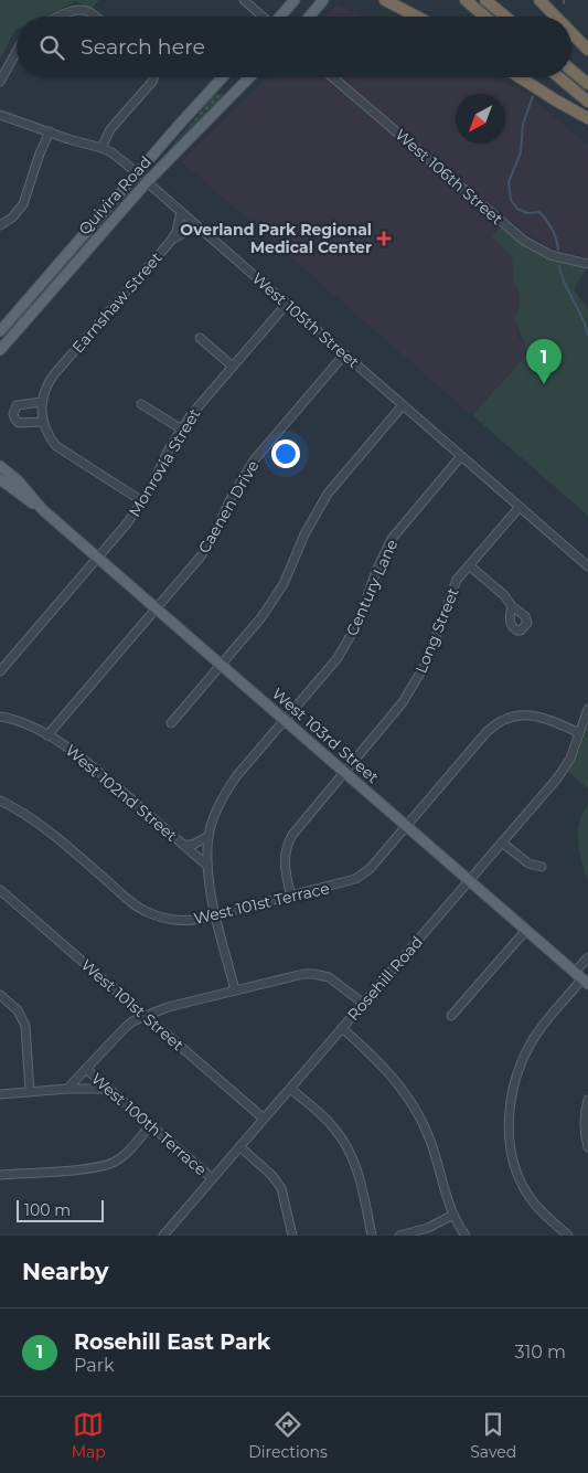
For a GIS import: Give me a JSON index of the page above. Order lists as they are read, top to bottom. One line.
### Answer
{"streets":{"main road":["Quivira Road","West 103rd Street"],"street":["West 106th Street","Earnshaw Street","West 105th Street","Monrovia Street","Caenen Drive","Century Lane","Long Street","West 102nd Street","West 101st Terrace","Rosehill Road","West 101st Street","West 100th Terrace"]},"crossings":[["Quivira Road","West 105th Street"],["Earnshaw Street","West 105th Street"],["West 105th Street","Monrovia Street"],["West 105th Street","Caenen Drive"],["West 105th Street","Century Lane"],["West 105th Street","Long Street"],["Monrovia Street","West 103rd Street"],["Caenen Drive","West 103rd Street"],["Caenen Drive","West 102nd Street"],["Century Lane","West 103rd Street"],["Century Lane","West 102nd Street"],["Century Lane","West 101st Terrace"],["Long Street","West 103rd Street"],["Long Street","West 101st Terrace"],["West 103rd Street","West 101st Terrace"],["West 103rd Street","Rosehill Road"],["West 101st Terrace","Rosehill Road"],["Rosehill Road","West 101st Street"],["Rosehill Road","West 100th Terrace"]],"places":{"health":["Overland Park Regional Medical Center"]},"scale_bar":"100 m","north":"bottom left","page":{"search":"Search here","pins":"1","scale":"100 m","heading":"Nearby","list":[{"mark":"1","name":"Rosehill East Park","note":"Park","value":"310 m"}],"nav":["Map","Directions","Saved"]}}
